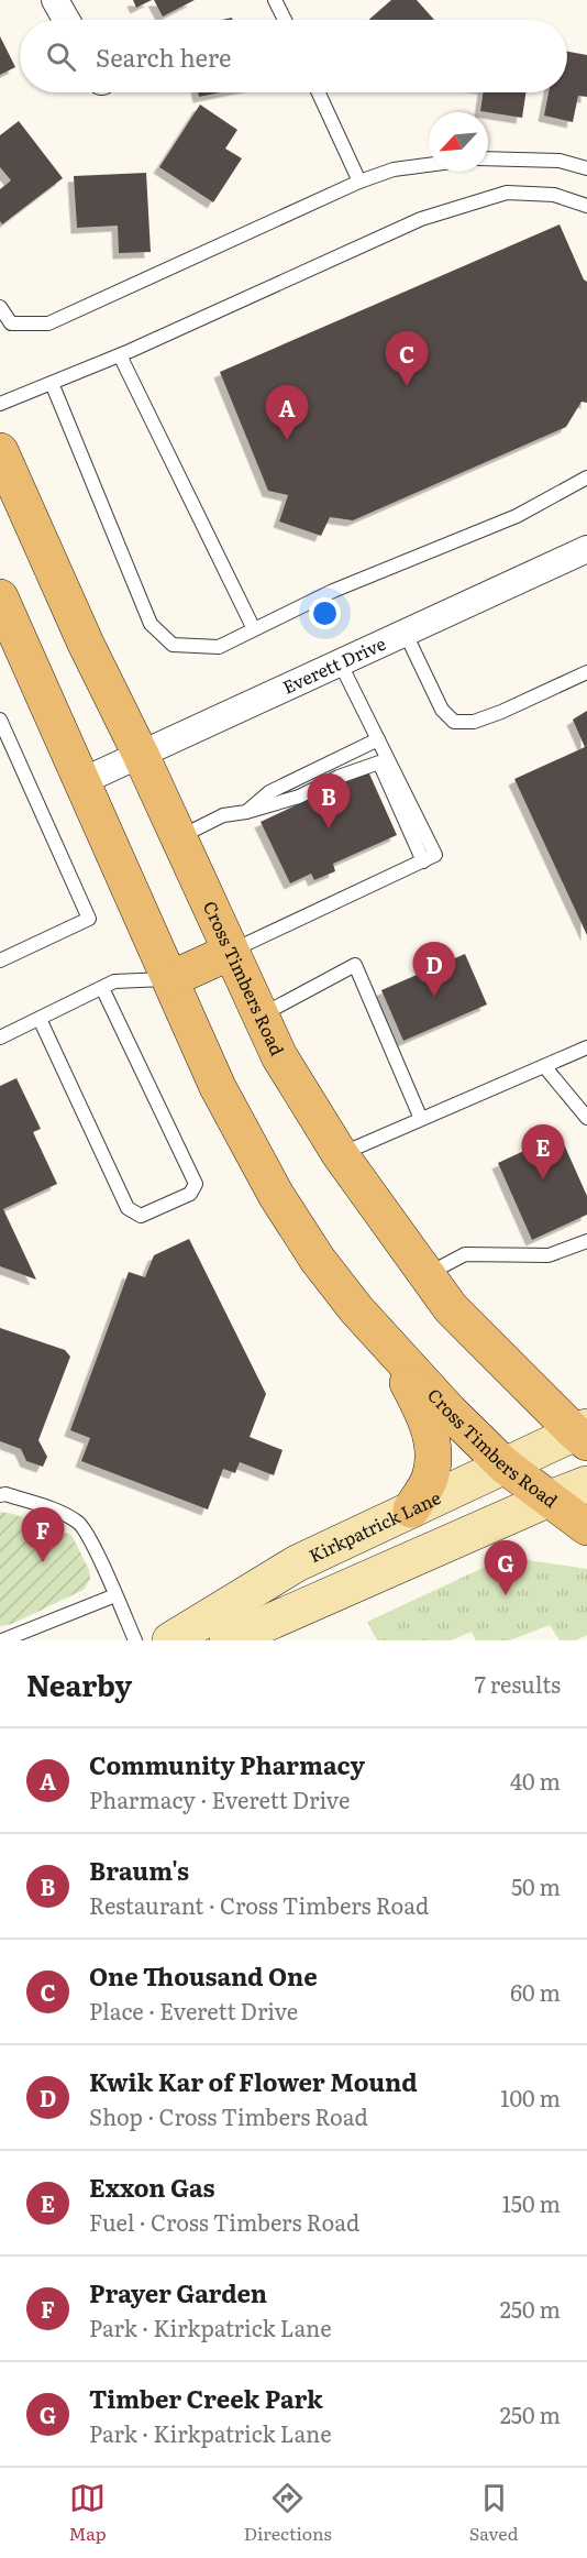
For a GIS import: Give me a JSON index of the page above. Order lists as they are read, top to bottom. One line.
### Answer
{"streets":{"main road":["Cross Timbers Road"],"street":["Everett Drive","Kirkpatrick Lane"]},"crossings":[["Everett Drive","Cross Timbers Road"],["Cross Timbers Road","Kirkpatrick Lane"]],"north":"bottom left","page":{"search":"Search here","pins":["C","A","B","D","E","F","G"],"heading":["Nearby","7 results"],"list":[{"mark":"A","name":"Community Pharmacy","note":"Pharmacy · Everett Drive","value":"40 m"},{"mark":"B","name":"Braum's","note":"Restaurant · Cross Timbers Road","value":"50 m"},{"mark":"C","name":"One Thousand One","note":"Place · Everett Drive","value":"60 m"},{"mark":"D","name":"Kwik Kar of Flower Mound","note":"Shop · Cross Timbers Road","value":"100 m"},{"mark":"E","name":"Exxon Gas","note":"Fuel · Cross Timbers Road","value":"150 m"},{"mark":"F","name":"Prayer Garden","note":"Park · Kirkpatrick Lane","value":"250 m"},{"mark":"G","name":"Timber Creek Park","note":"Park · Kirkpatrick Lane","value":"250 m"}],"nav":["Map","Directions","Saved"]}}
